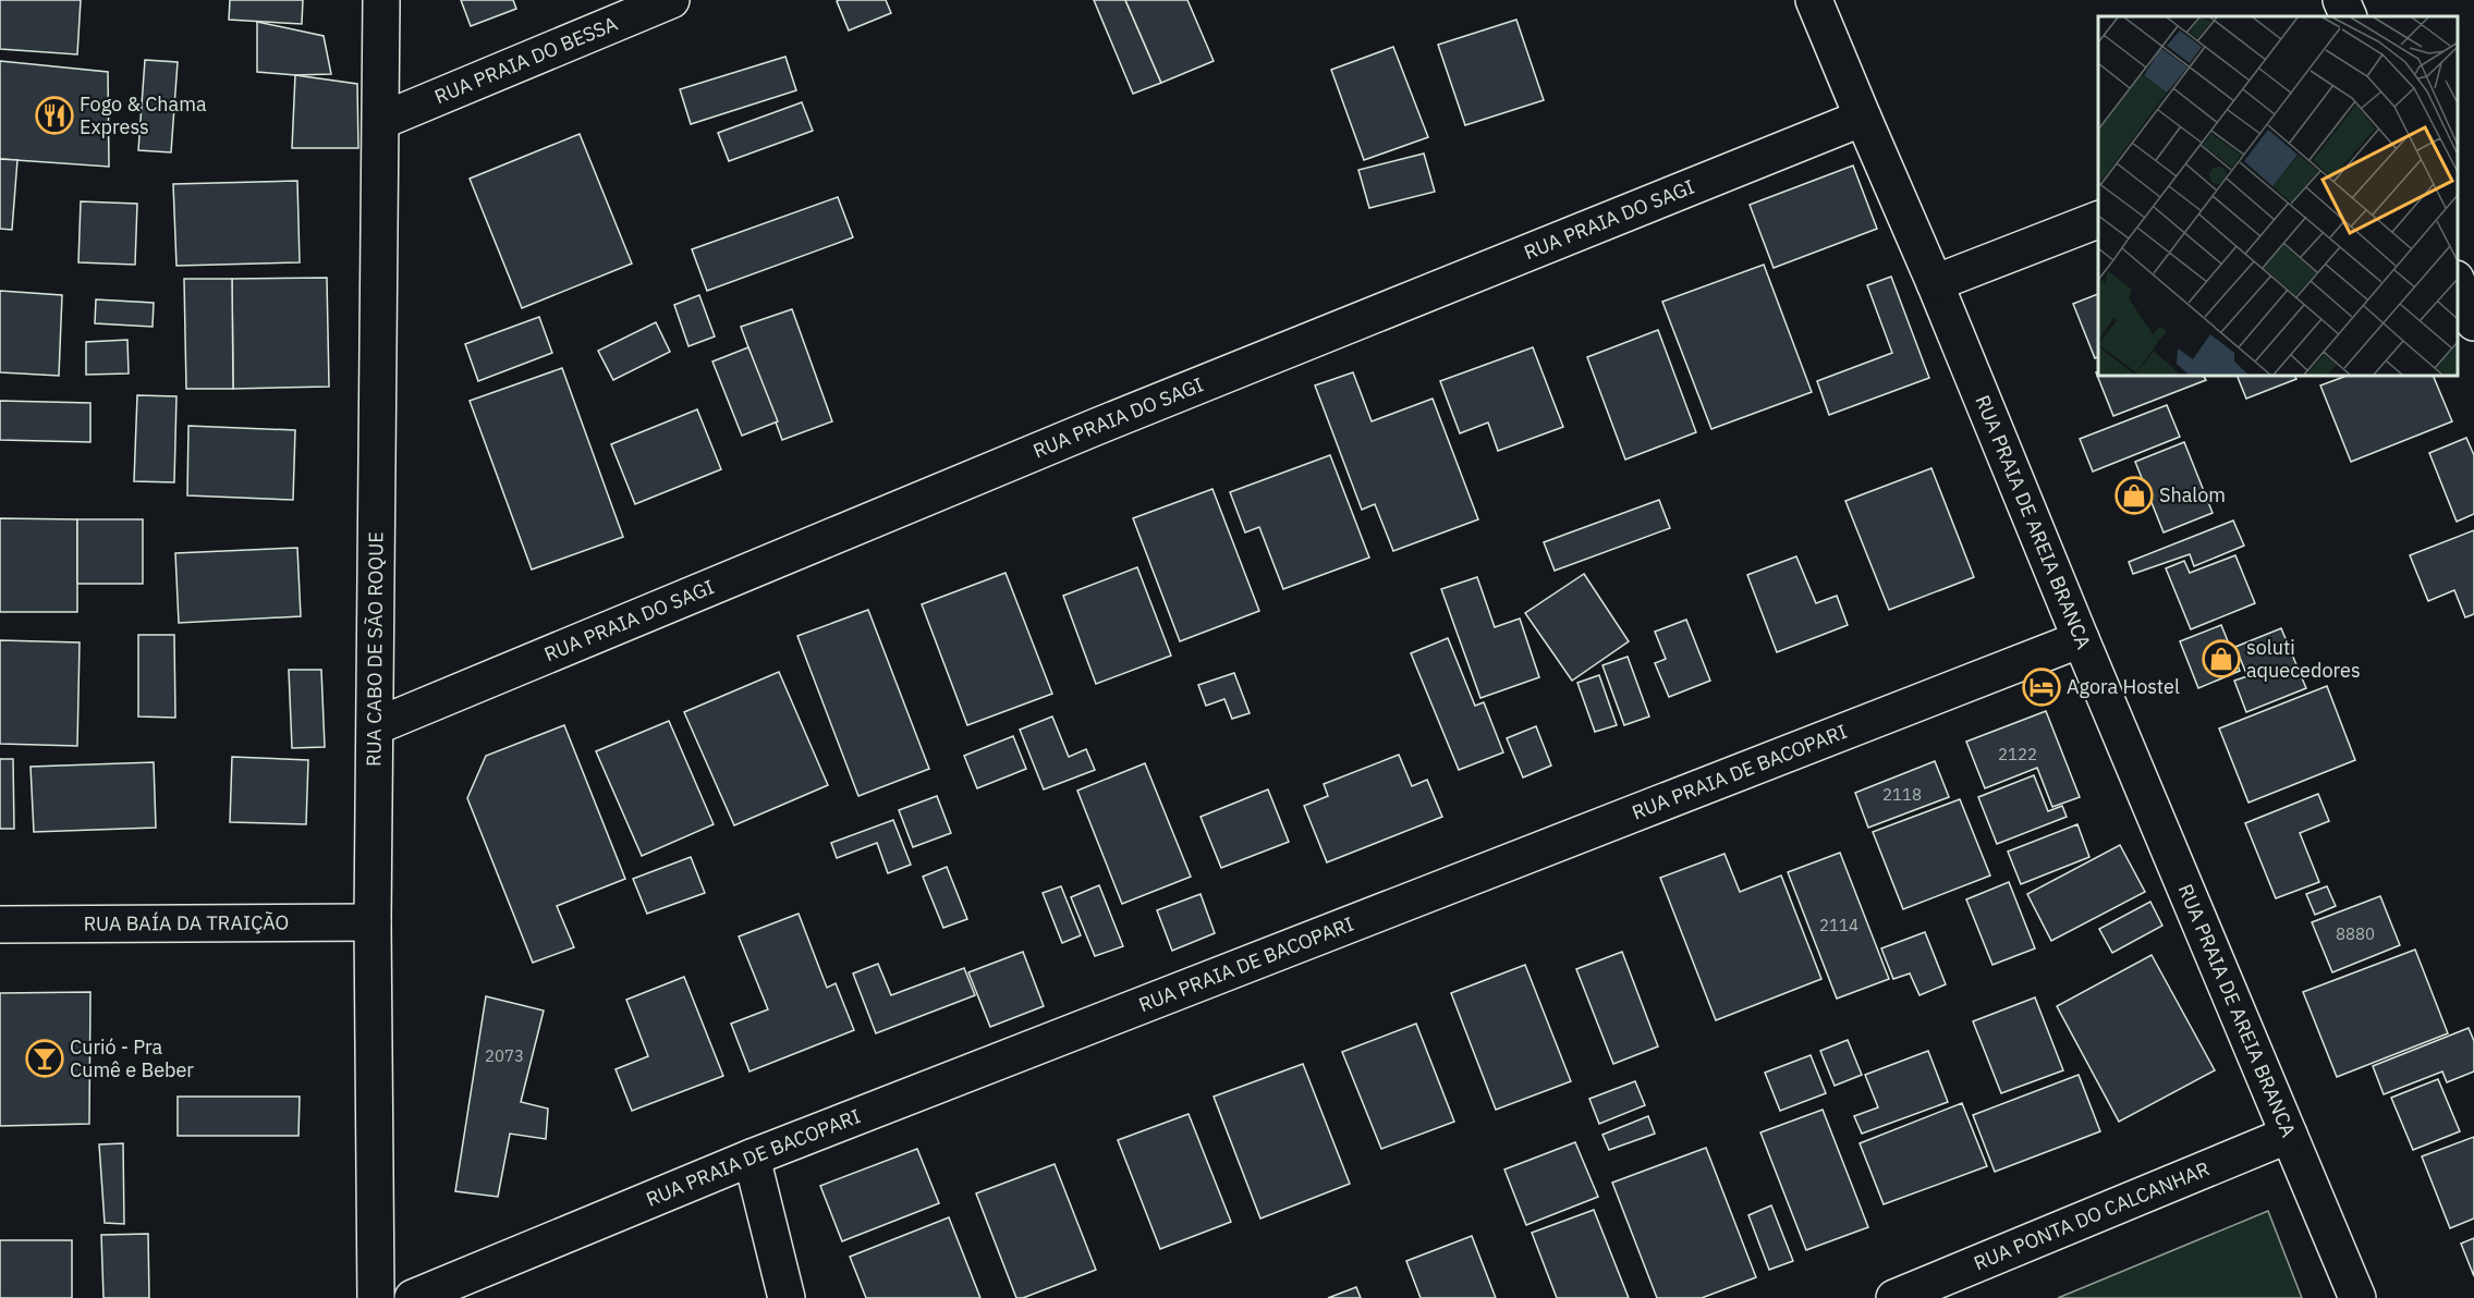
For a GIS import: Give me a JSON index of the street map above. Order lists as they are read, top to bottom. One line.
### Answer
{"streets":{"street":["RUA PRAIA DO BESSA","RUA PRAIA DO SAGI","RUA PRAIA DE AREIA BRANCA","RUA CABO DE SÃO ROQUE","RUA PRAIA DE BACOPARI","RUA BAÍA DA TRAIÇÃO","RUA PONTA DO CALCANHAR"]},"crossings":[["RUA PRAIA DO BESSA","RUA CABO DE SÃO ROQUE"],["RUA PRAIA DO SAGI","RUA PRAIA DE AREIA BRANCA"],["RUA PRAIA DO SAGI","RUA CABO DE SÃO ROQUE"],["RUA PRAIA DE AREIA BRANCA","RUA PRAIA DE BACOPARI"],["RUA PRAIA DE AREIA BRANCA","RUA PONTA DO CALCANHAR"],["RUA CABO DE SÃO ROQUE","RUA BAÍA DA TRAIÇÃO"]],"places":{"restaurant":["Fogo & Chama Express"],"shop":["Shalom","soluti aquecedores"],"hotel":["Agora Hostel"],"bar":["Curió - Pra Cumê e Beber"]},"house_numbers":["2122","2118","2114","8880","2073"]}
